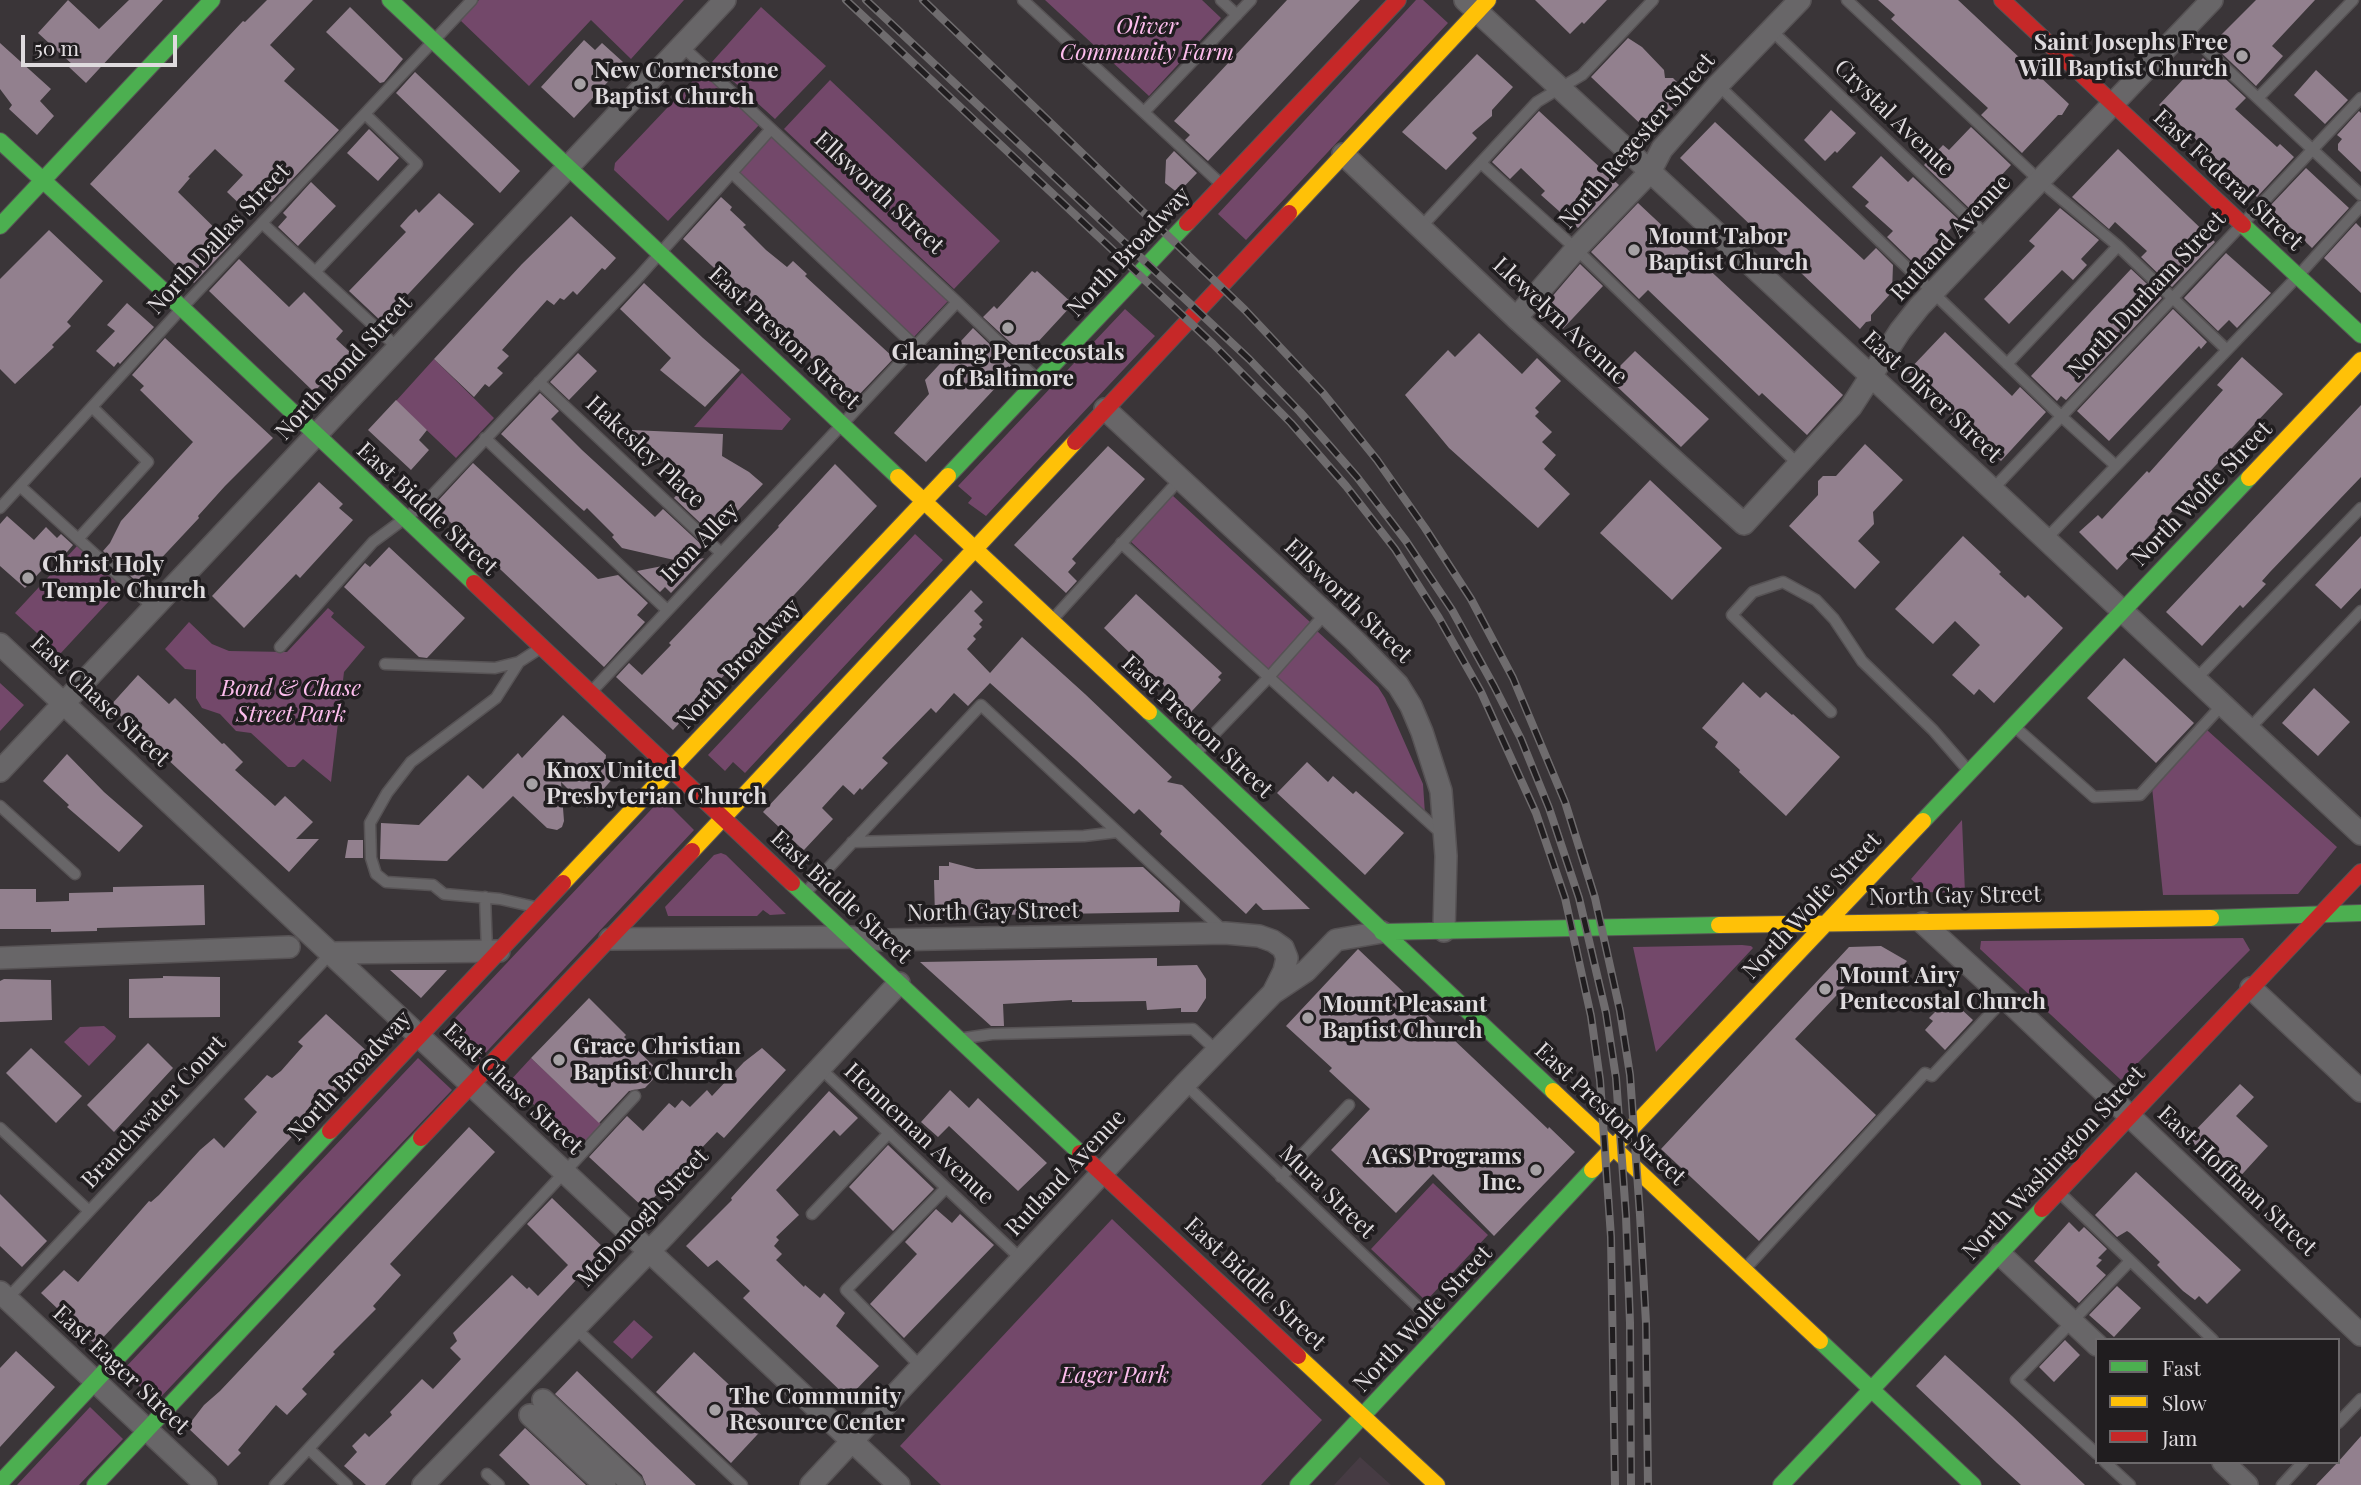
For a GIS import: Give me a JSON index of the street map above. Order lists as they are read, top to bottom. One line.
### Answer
{"streets":{"main road":["East Federal Street","North Broadway","East Preston Street","North Wolfe Street","East Biddle Street","North Gay Street","North Washington Street"],"street":["North Regester Street","Ellsworth Street","Rutland Avenue","Llewelyn Avenue","North Bond Street","East Oliver Street","East Chase Street","East Hoffman Street","McDonogh Street","East Eager Street"],"lane":["Crystal Avenue","North Dallas Street","North Durham Street","Hakesley Place","Iron Alley","Branchwater Court","Henneman Avenue","Mura Street"]},"crossings":[["Crystal Avenue","North Regester Street"],["Crystal Avenue","Rutland Avenue"],["North Regester Street","Llewelyn Avenue"],["North Regester Street","East Oliver Street"],["East Federal Street","Rutland Avenue"],["East Federal Street","North Durham Street"],["Ellsworth Street","North Broadway"],["Ellsworth Street","North Bond Street"],["Ellsworth Street","Iron Alley"],["Ellsworth Street","North Gay Street"],["Rutland Avenue","Llewelyn Avenue"],["Rutland Avenue","East Preston Street"],["Rutland Avenue","East Oliver Street"],["Rutland Avenue","East Biddle Street"],["Rutland Avenue","East Chase Street"],["Rutland Avenue","North Gay Street"],["Rutland Avenue","Henneman Avenue"],["Rutland Avenue","Mura Street"],["North Dallas Street","East Preston Street"],["North Dallas Street","East Biddle Street"],["North Broadway","East Preston Street"],["North Broadway","East Biddle Street"],["North Broadway","East Chase Street"],["North Broadway","East Eager Street"],["North Durham Street","East Oliver Street"],["East Preston Street","North Bond Street"],["East Preston Street","North Wolfe Street"],["East Preston Street","Iron Alley"],["East Preston Street","North Gay Street"],["East Preston Street","North Washington Street"],["North Bond Street","East Biddle Street"],["North Bond Street","East Chase Street"],["East Oliver Street","North Wolfe Street"],["Hakesley Place","Iron Alley"],["North Wolfe Street","East Biddle Street"],["North Wolfe Street","North Gay Street"],["North Wolfe Street","Mura Street"],["East Biddle Street","Iron Alley"],["East Biddle Street","North Gay Street"],["East Biddle Street","McDonogh Street"],["East Chase Street","Branchwater Court"],["East Chase Street","McDonogh Street"],["North Gay Street","North Washington Street"],["North Gay Street","East Hoffman Street"],["Branchwater Court","East Eager Street"],["Henneman Avenue","McDonogh Street"],["North Washington Street","East Hoffman Street"]],"parks":["Oliver Community Farm","Bond & Chase Street Park","Eager Park"],"places":["Saint Josephs Free Will Baptist Church","New Cornerstone Baptist Church","Mount Tabor Baptist Church","Gleaning Pentecostals of Baltimore","Christ Holy Temple Church","Knox United Presbyterian Church","Mount Airy Pentecostal Church","Mount Pleasant Baptist Church","Grace Christian Baptist Church","AGS Programs Inc.","The Community Resource Center"],"legend":["Fast","Slow","Jam"],"scale_bar":"50 m"}
